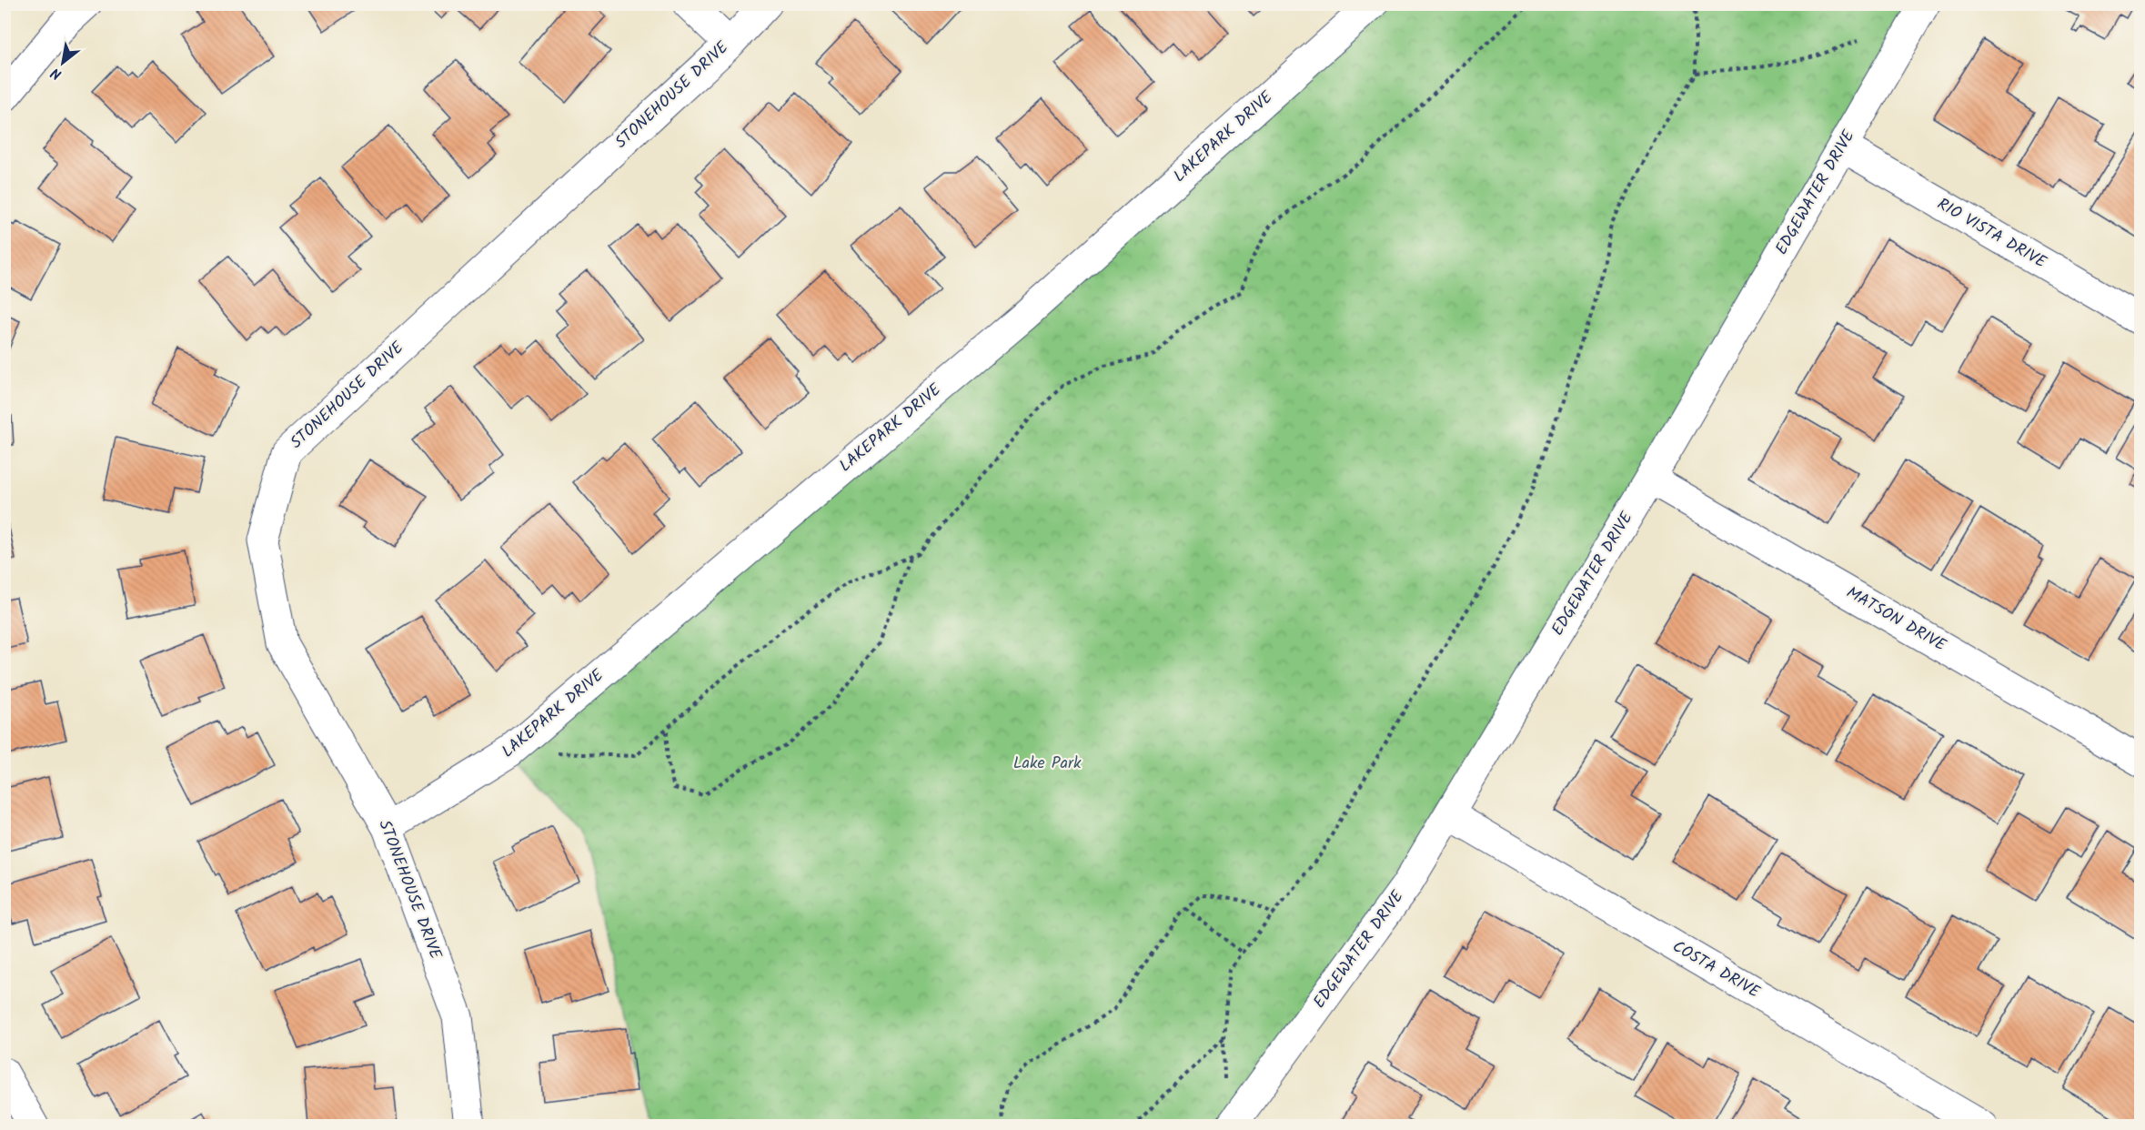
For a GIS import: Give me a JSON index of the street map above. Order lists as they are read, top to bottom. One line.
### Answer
{"streets":{"street":["STONEHOUSE DRIVE","LAKEPARK DRIVE","EDGEWATER DRIVE","RIO VISTA DRIVE","MATSON DRIVE","COSTA DRIVE"]},"crossings":[["STONEHOUSE DRIVE","LAKEPARK DRIVE"],["EDGEWATER DRIVE","RIO VISTA DRIVE"],["EDGEWATER DRIVE","MATSON DRIVE"],["EDGEWATER DRIVE","COSTA DRIVE"]],"parks":["Lake Park"],"north":"bottom left"}
